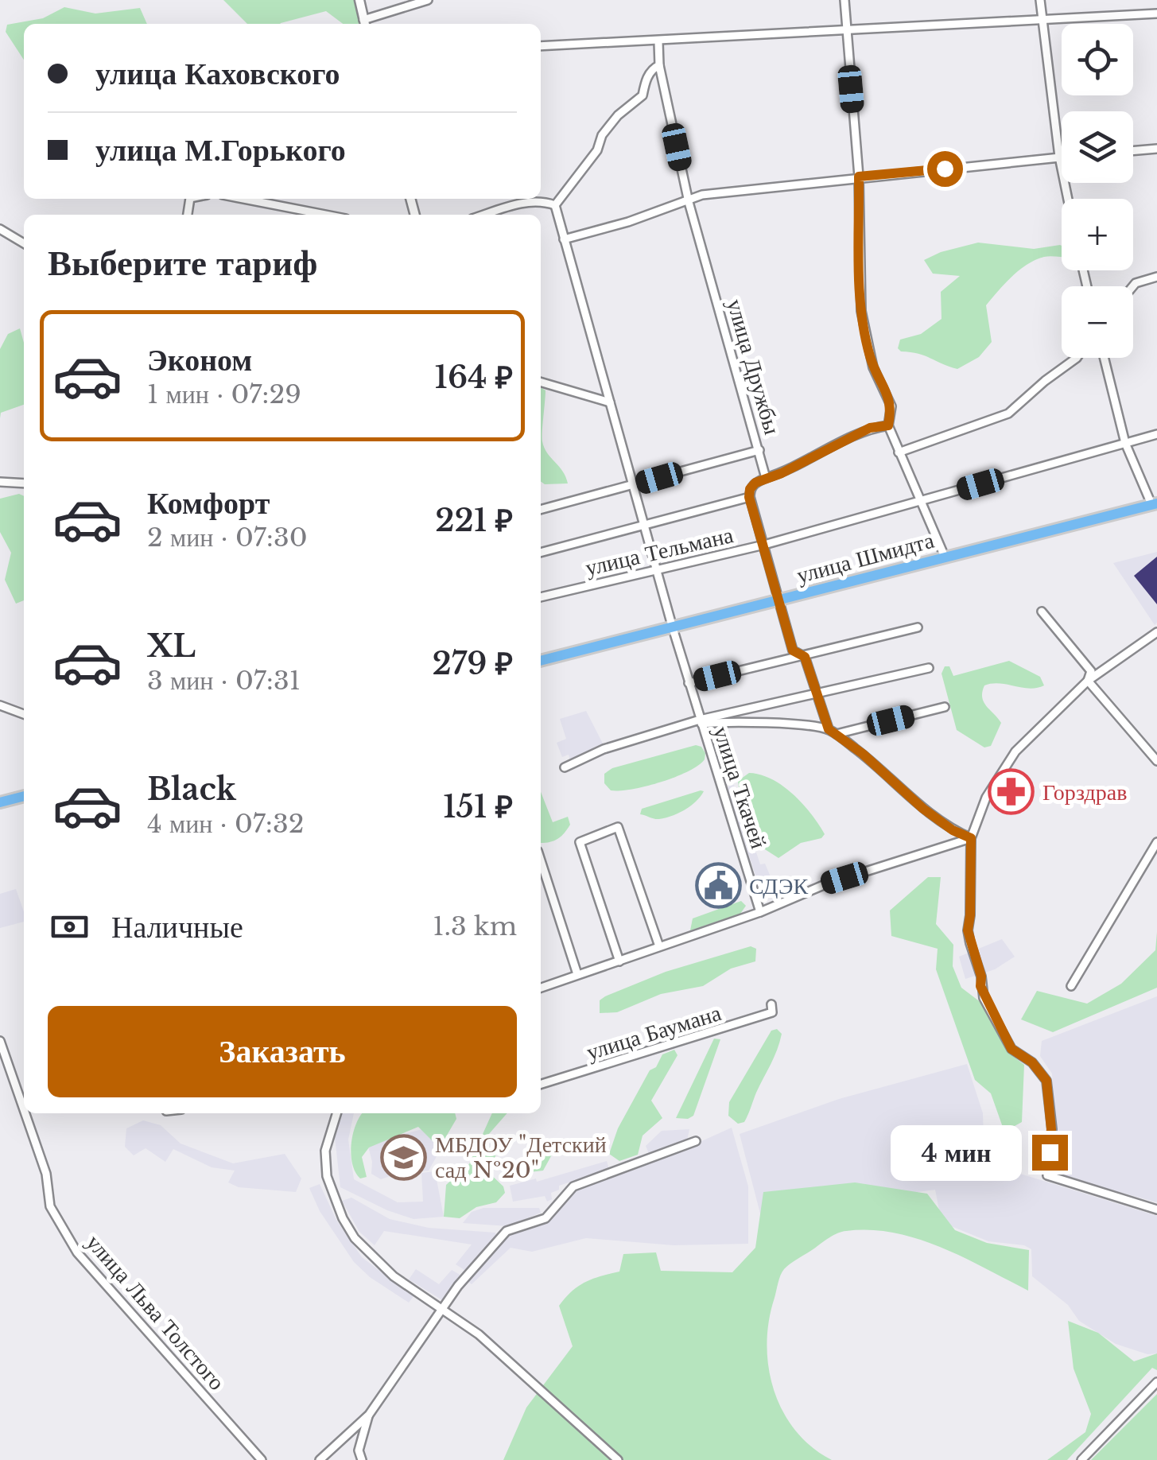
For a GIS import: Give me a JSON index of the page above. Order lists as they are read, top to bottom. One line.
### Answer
{"streets":{"main road":["улица Шмидта"],"street":["улица Дружбы","улица Тельмана","улица Ткачей","улица Баумана","улица Льва Толстого"]},"crossings":[["улица Тельмана","улица Ткачей"],["улица Шмидта","улица Ткачей"]],"places":{"pharmacy":["Горздрав"],"public building":["СДЭК"],"school or university":["МБДОУ \"Детский сад №20\""]},"page":{"map_buttons":["+","−"],"banner":["улица Каховского","улица М.Горького"],"heading":"Выберите тариф","list":[{"name":"Эконом","note":"1 мин · 07:29","value":"164 ₽"},{"name":"Комфорт","note":"2 мин · 07:30","value":"221 ₽"},{"name":"XL","note":"3 мин · 07:31","value":"279 ₽"},{"name":"Black","note":"4 мин · 07:32","value":"151 ₽"}],"pay":["Наличные","1.3 km"],"buttons":"Заказать","bubble":"4 мин"}}
